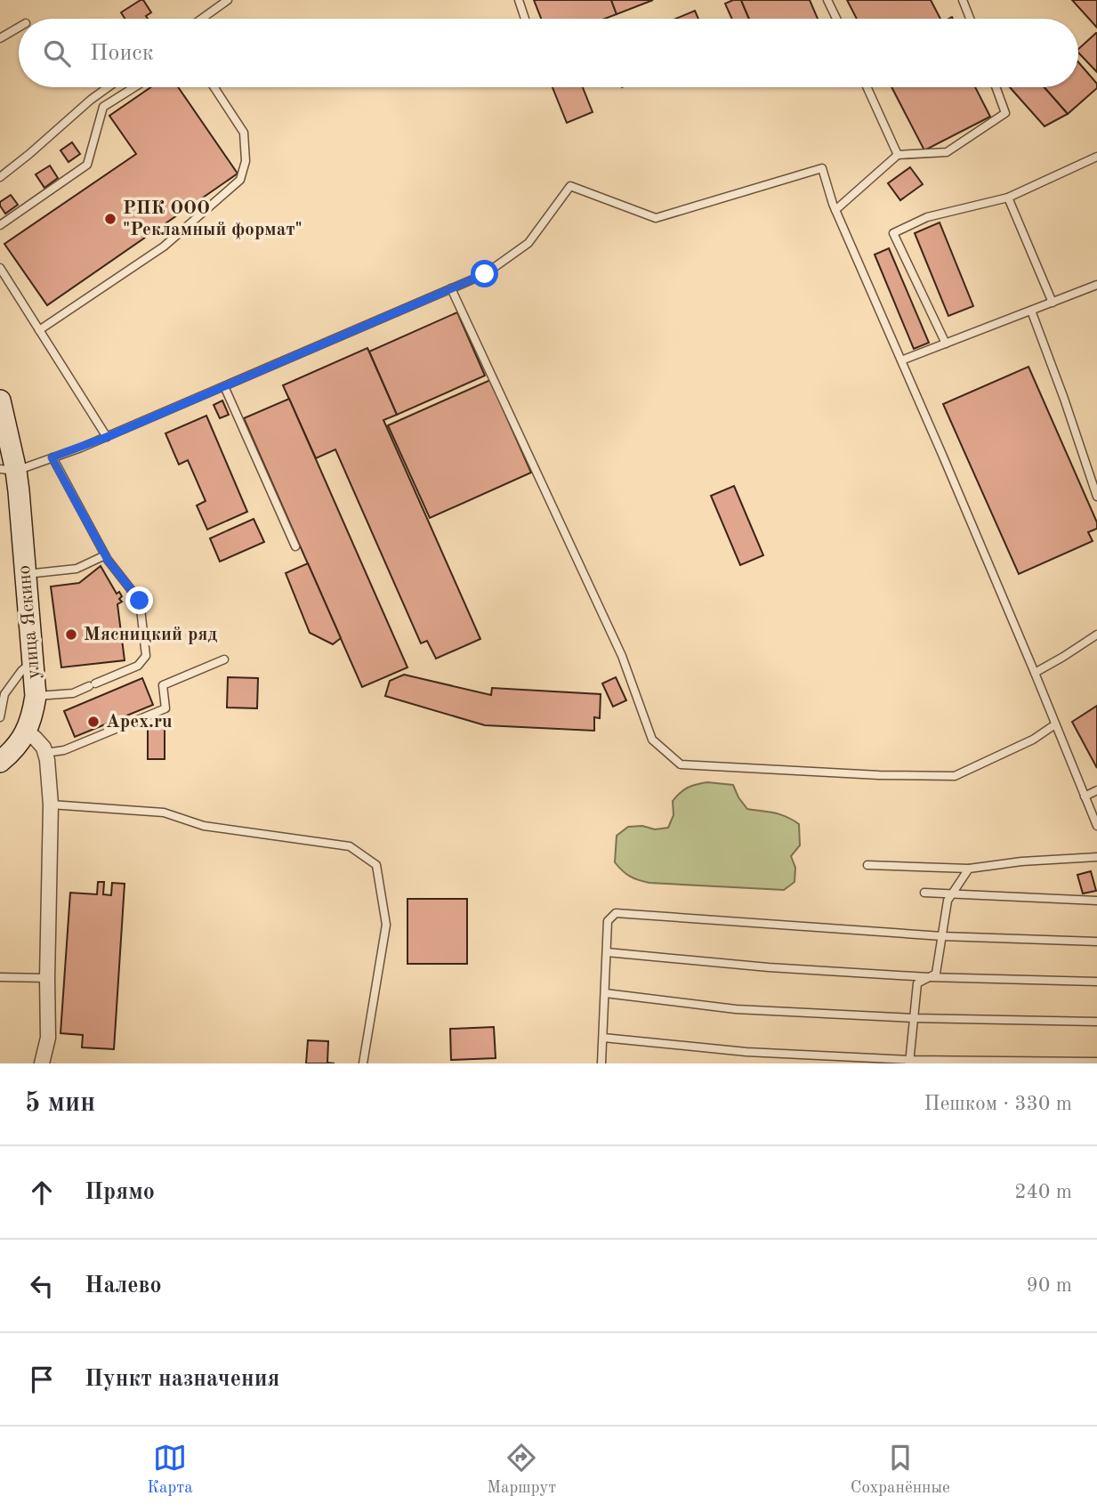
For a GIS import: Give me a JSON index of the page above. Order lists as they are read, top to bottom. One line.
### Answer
{"streets":{"street":["улица Яскино"]},"places":["РПК ООО \"Рекламный формат\"","Мясницкий ряд","Apex.ru"],"page":{"search":"Поиск","heading":["5 мин","Пешком · 330 m"],"list":[["Прямо","240 m"],["Налево","90 m"],"Пункт назначения"],"nav":["Карта","Маршрут","Сохранённые"]}}
